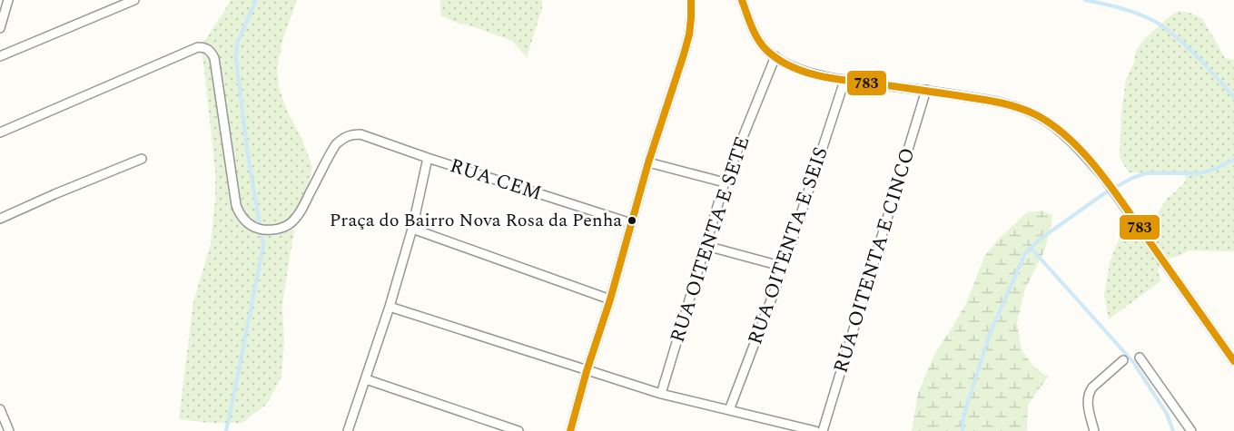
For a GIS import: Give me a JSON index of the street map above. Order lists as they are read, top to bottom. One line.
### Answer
{"streets":{"street":["RUA CEM","RUA OITENTA E SETE","RUA OITENTA E SEIS","RUA OITENTA E CINCO"]},"places":["Praça do Bairro Nova Rosa da Penha"],"lines":["transit line 783"]}
